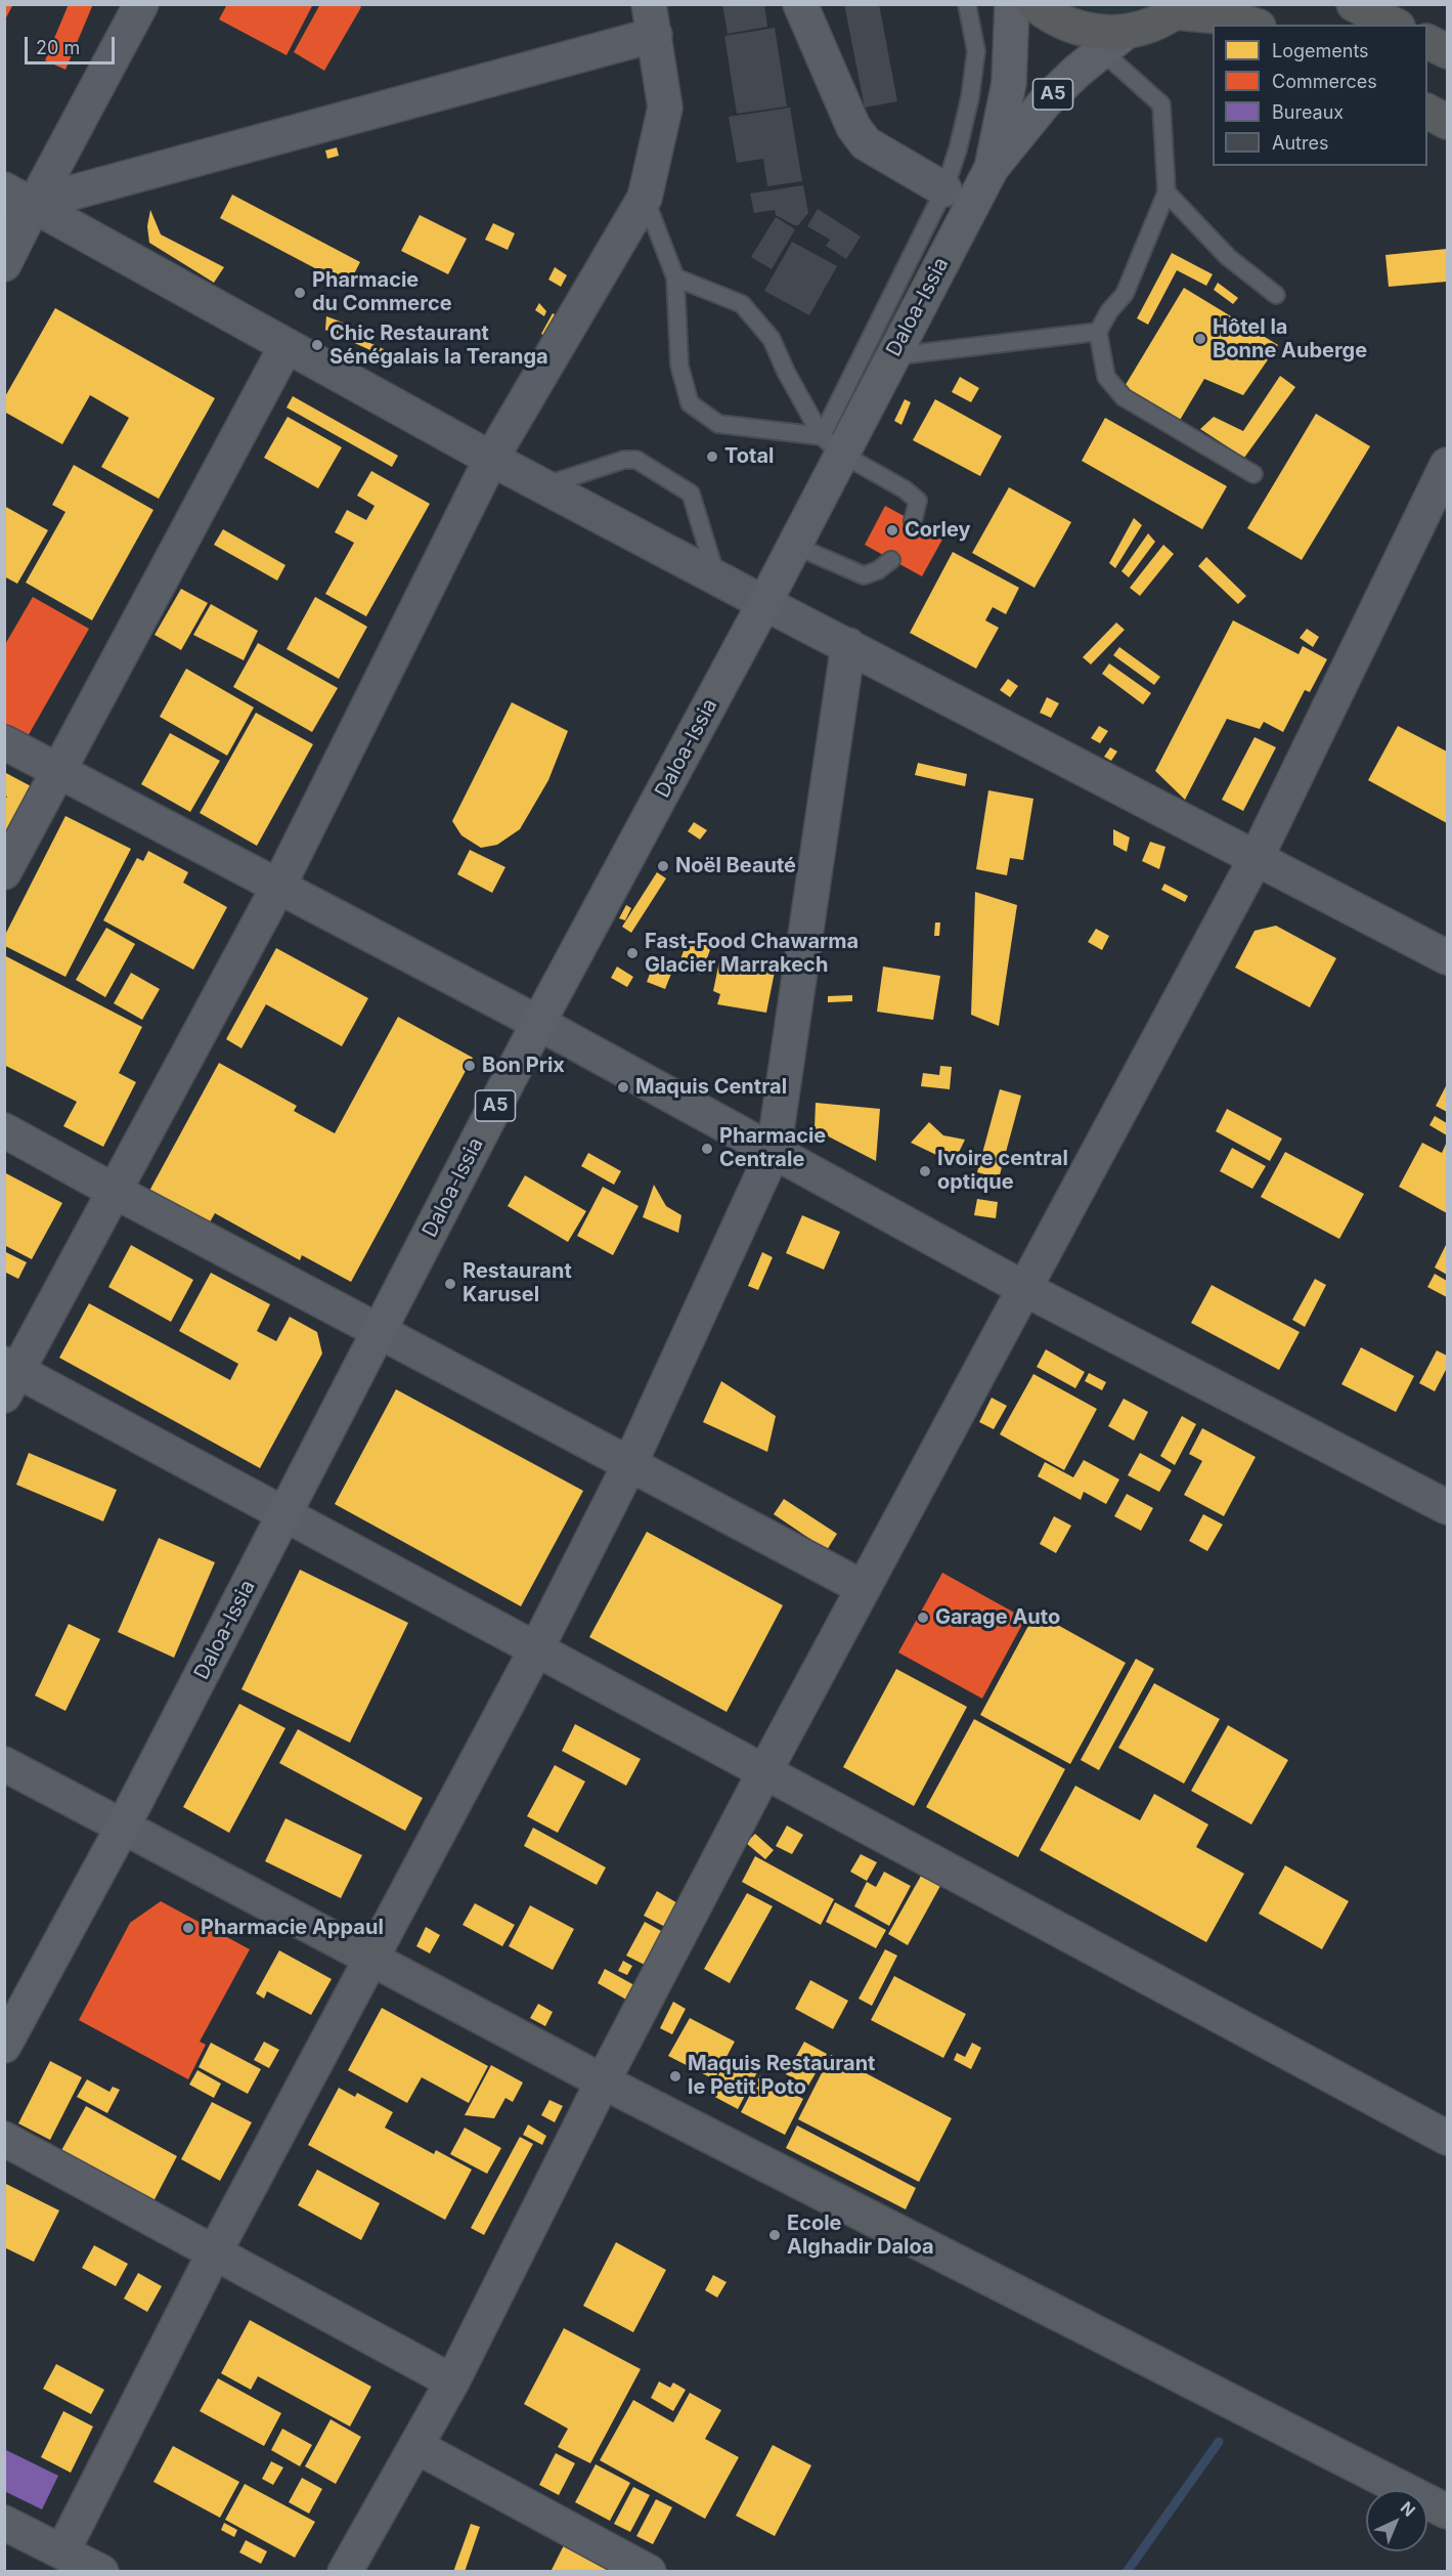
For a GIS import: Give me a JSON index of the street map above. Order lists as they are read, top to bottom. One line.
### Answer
{"streets":{"main road":["A5","Daloa-Issia"]},"crossings":[["A5","Daloa-Issia"]],"places":["Pharmacie du Commerce","Hôtel la Bonne Auberge","Chic Restaurant Sénégalais la Teranga","Total","Corley","Noël Beauté","Fast-Food Chawarma Glacier Marrakech","Bon Prix","Maquis Central","Pharmacie Centrale","Ivoire central optique","Restaurant Karusel","Garage Auto","Pharmacie Appaul","Maquis Restaurant le Petit Poto","Ecole Alghadir Daloa"],"legend":["Logements","Commerces","Bureaux","Autres"],"scale_bar":"20 m","north":"top right"}
